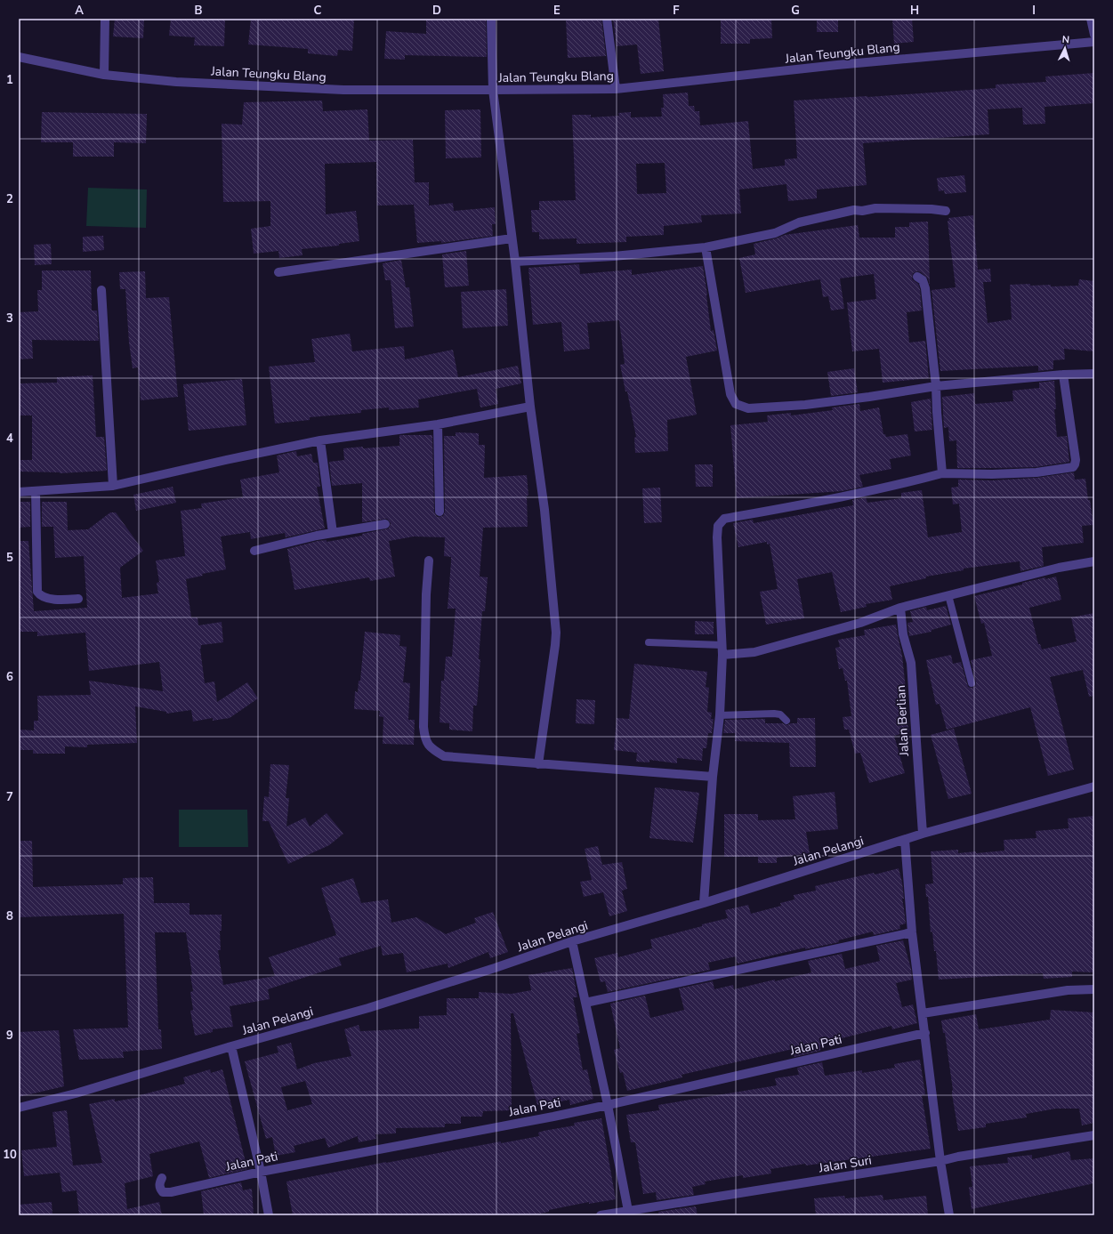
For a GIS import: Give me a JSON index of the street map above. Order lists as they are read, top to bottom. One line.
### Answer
{"streets":{"street":["Jalan Teungku Blang","Jalan Berlian","Jalan Pelangi","Jalan Pati","Jalan Suri"]},"crossings":[["Jalan Berlian","Jalan Pelangi"]],"north":"top","grid":{"columns":["A","B","C","D","E","F","G","H","I"],"rows":["1","2","3","4","5","6","7","8","9","10"]}}
